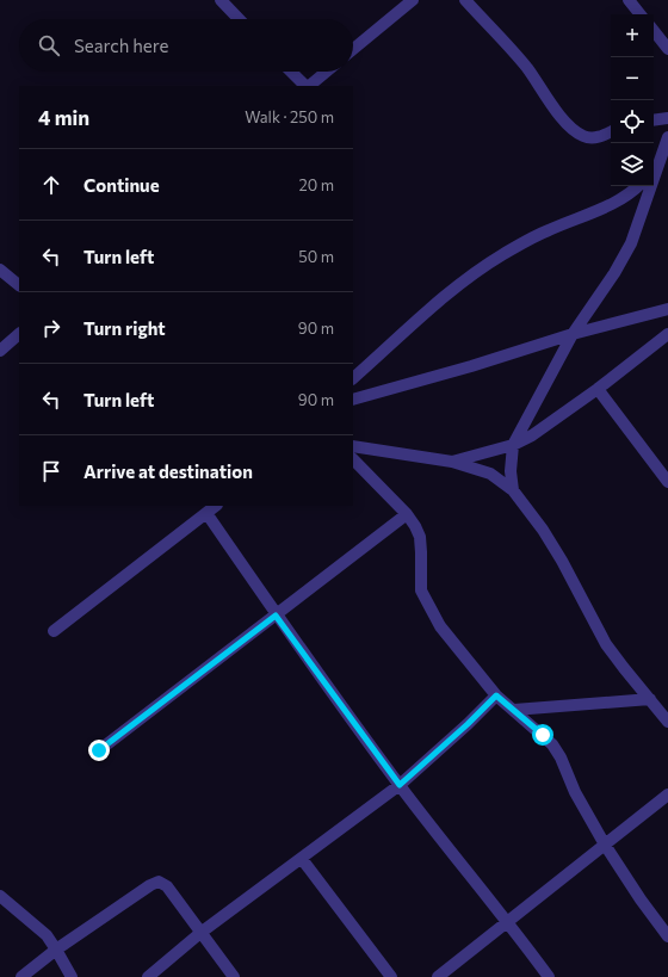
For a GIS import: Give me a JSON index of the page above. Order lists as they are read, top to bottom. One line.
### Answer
{"page":{"map_buttons":["+","−"],"search":"Search here","heading":["4 min","Walk · 250 m"],"list":[["Continue","20 m"],["Turn left","50 m"],["Turn right","90 m"],["Turn left","90 m"],"Arrive at destination"]}}
